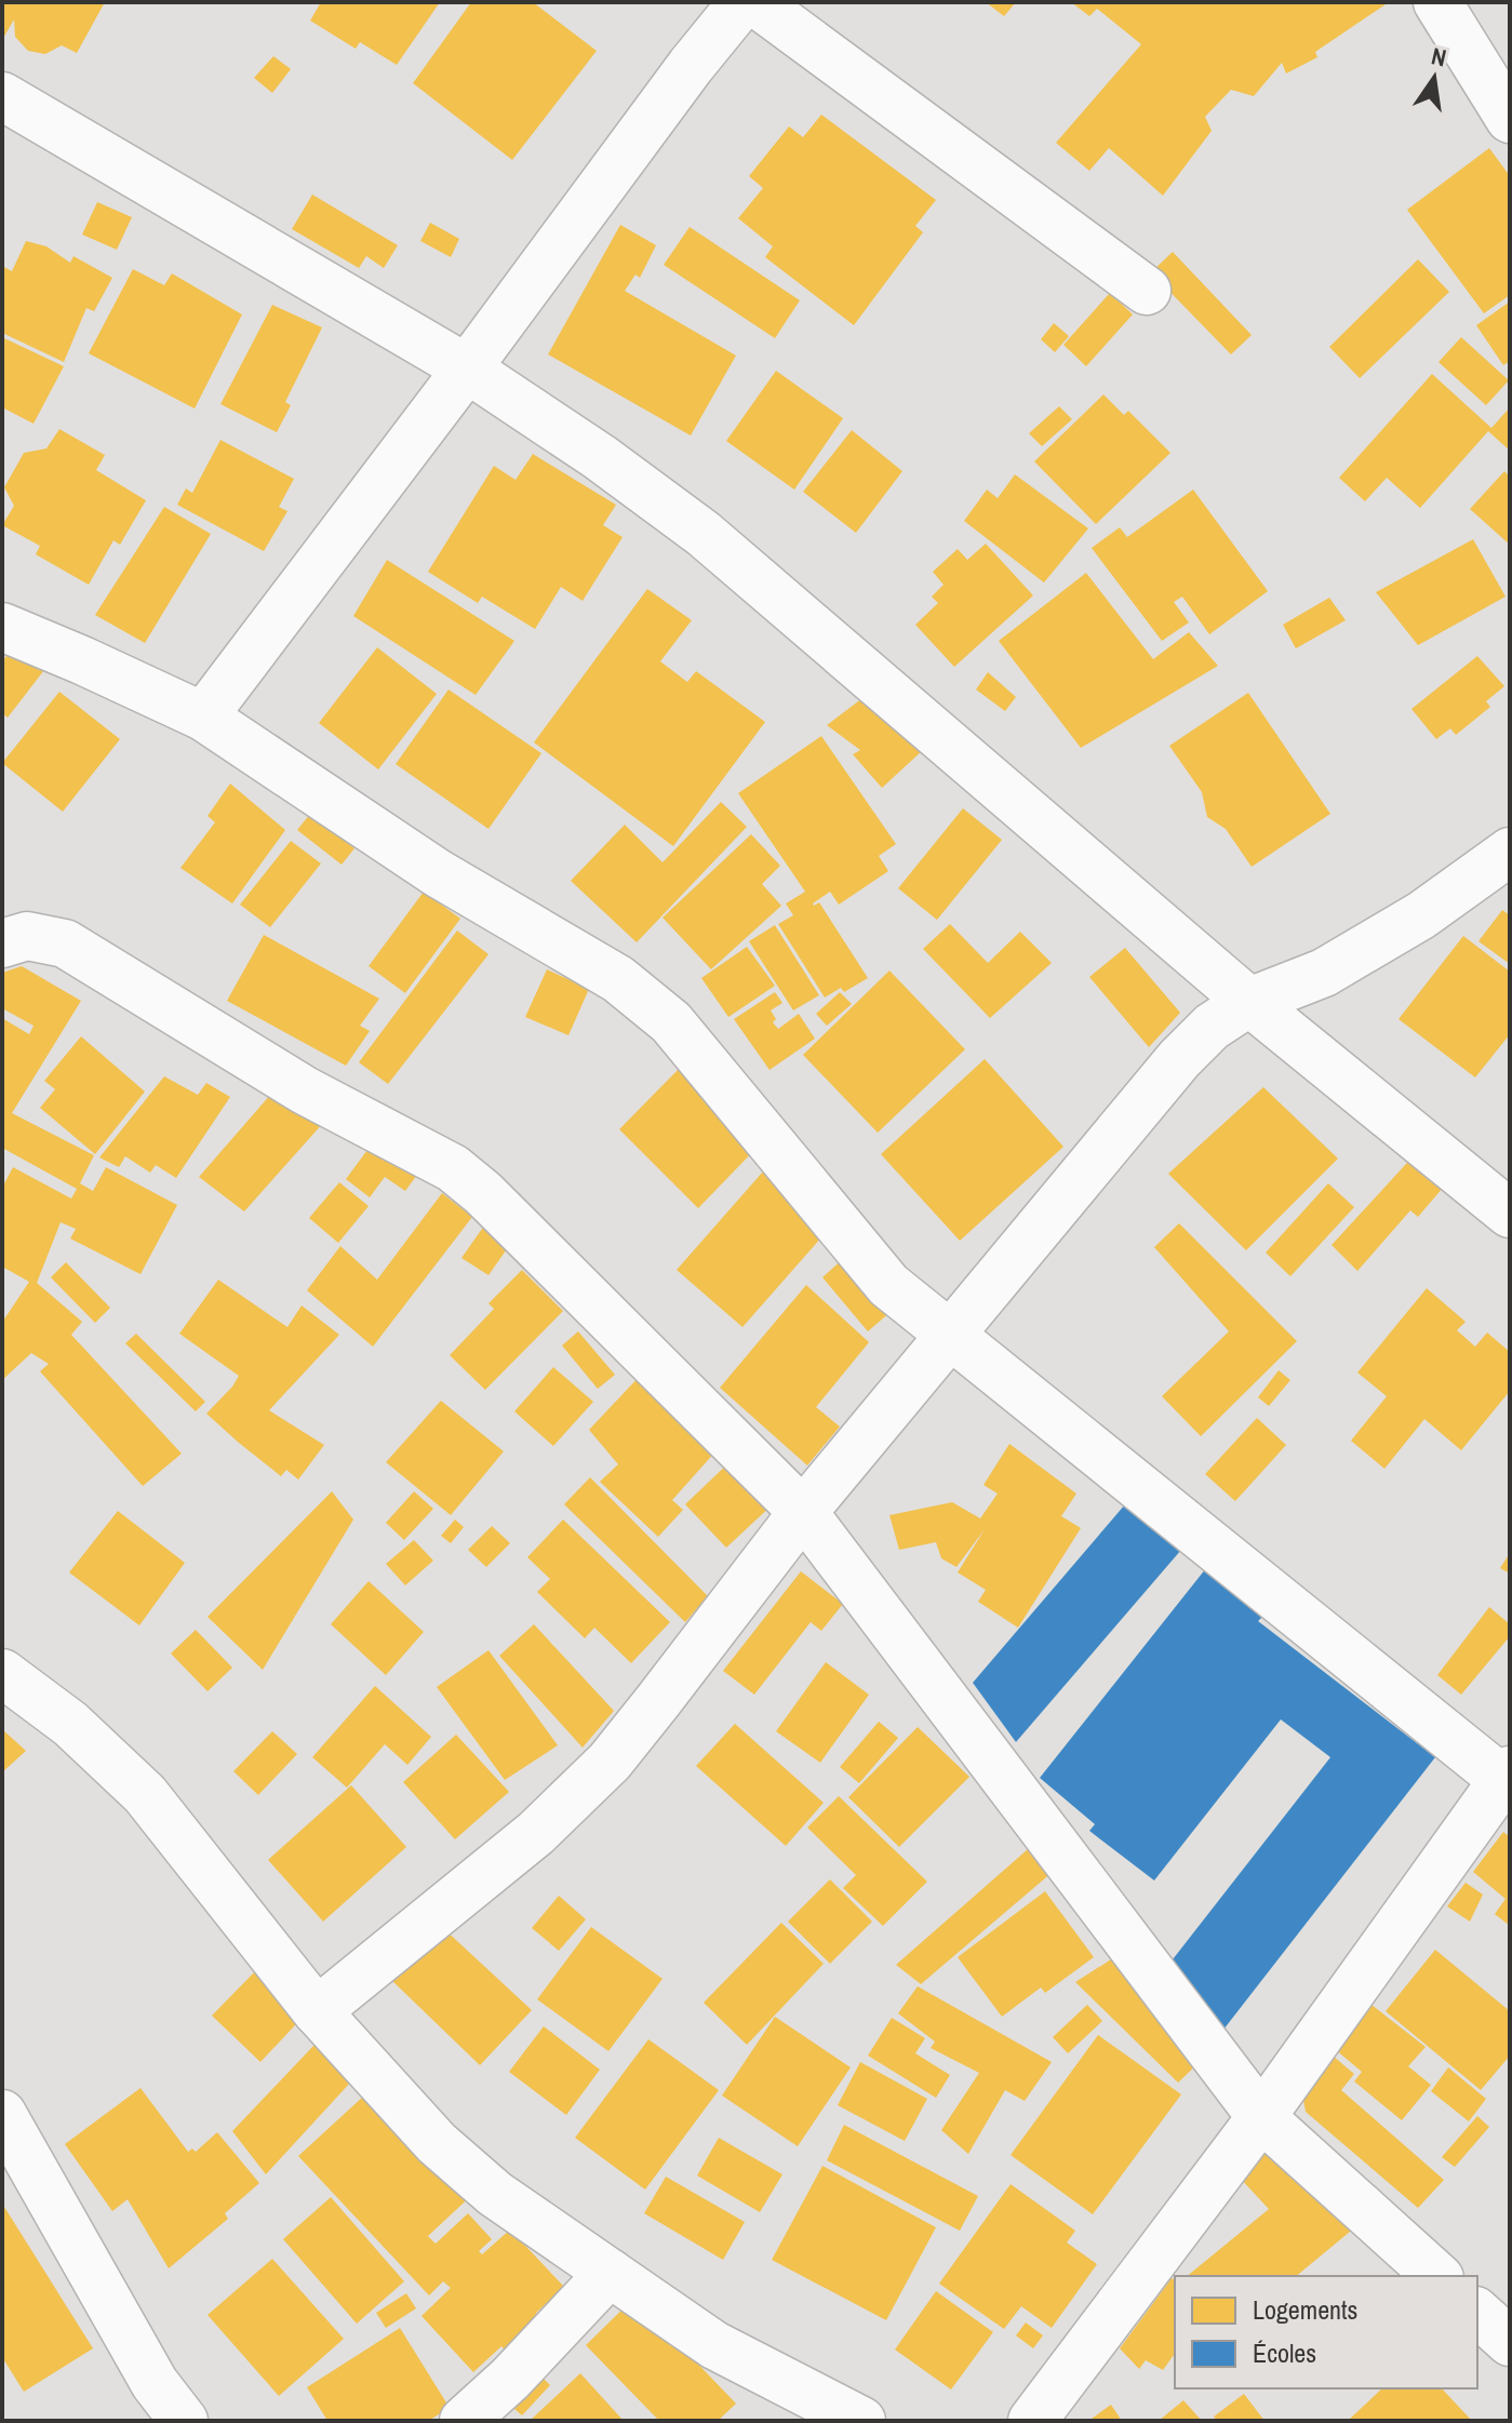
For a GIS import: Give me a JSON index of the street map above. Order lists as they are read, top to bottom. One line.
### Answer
{"legend":["Logements","Écoles"],"north":"top"}
